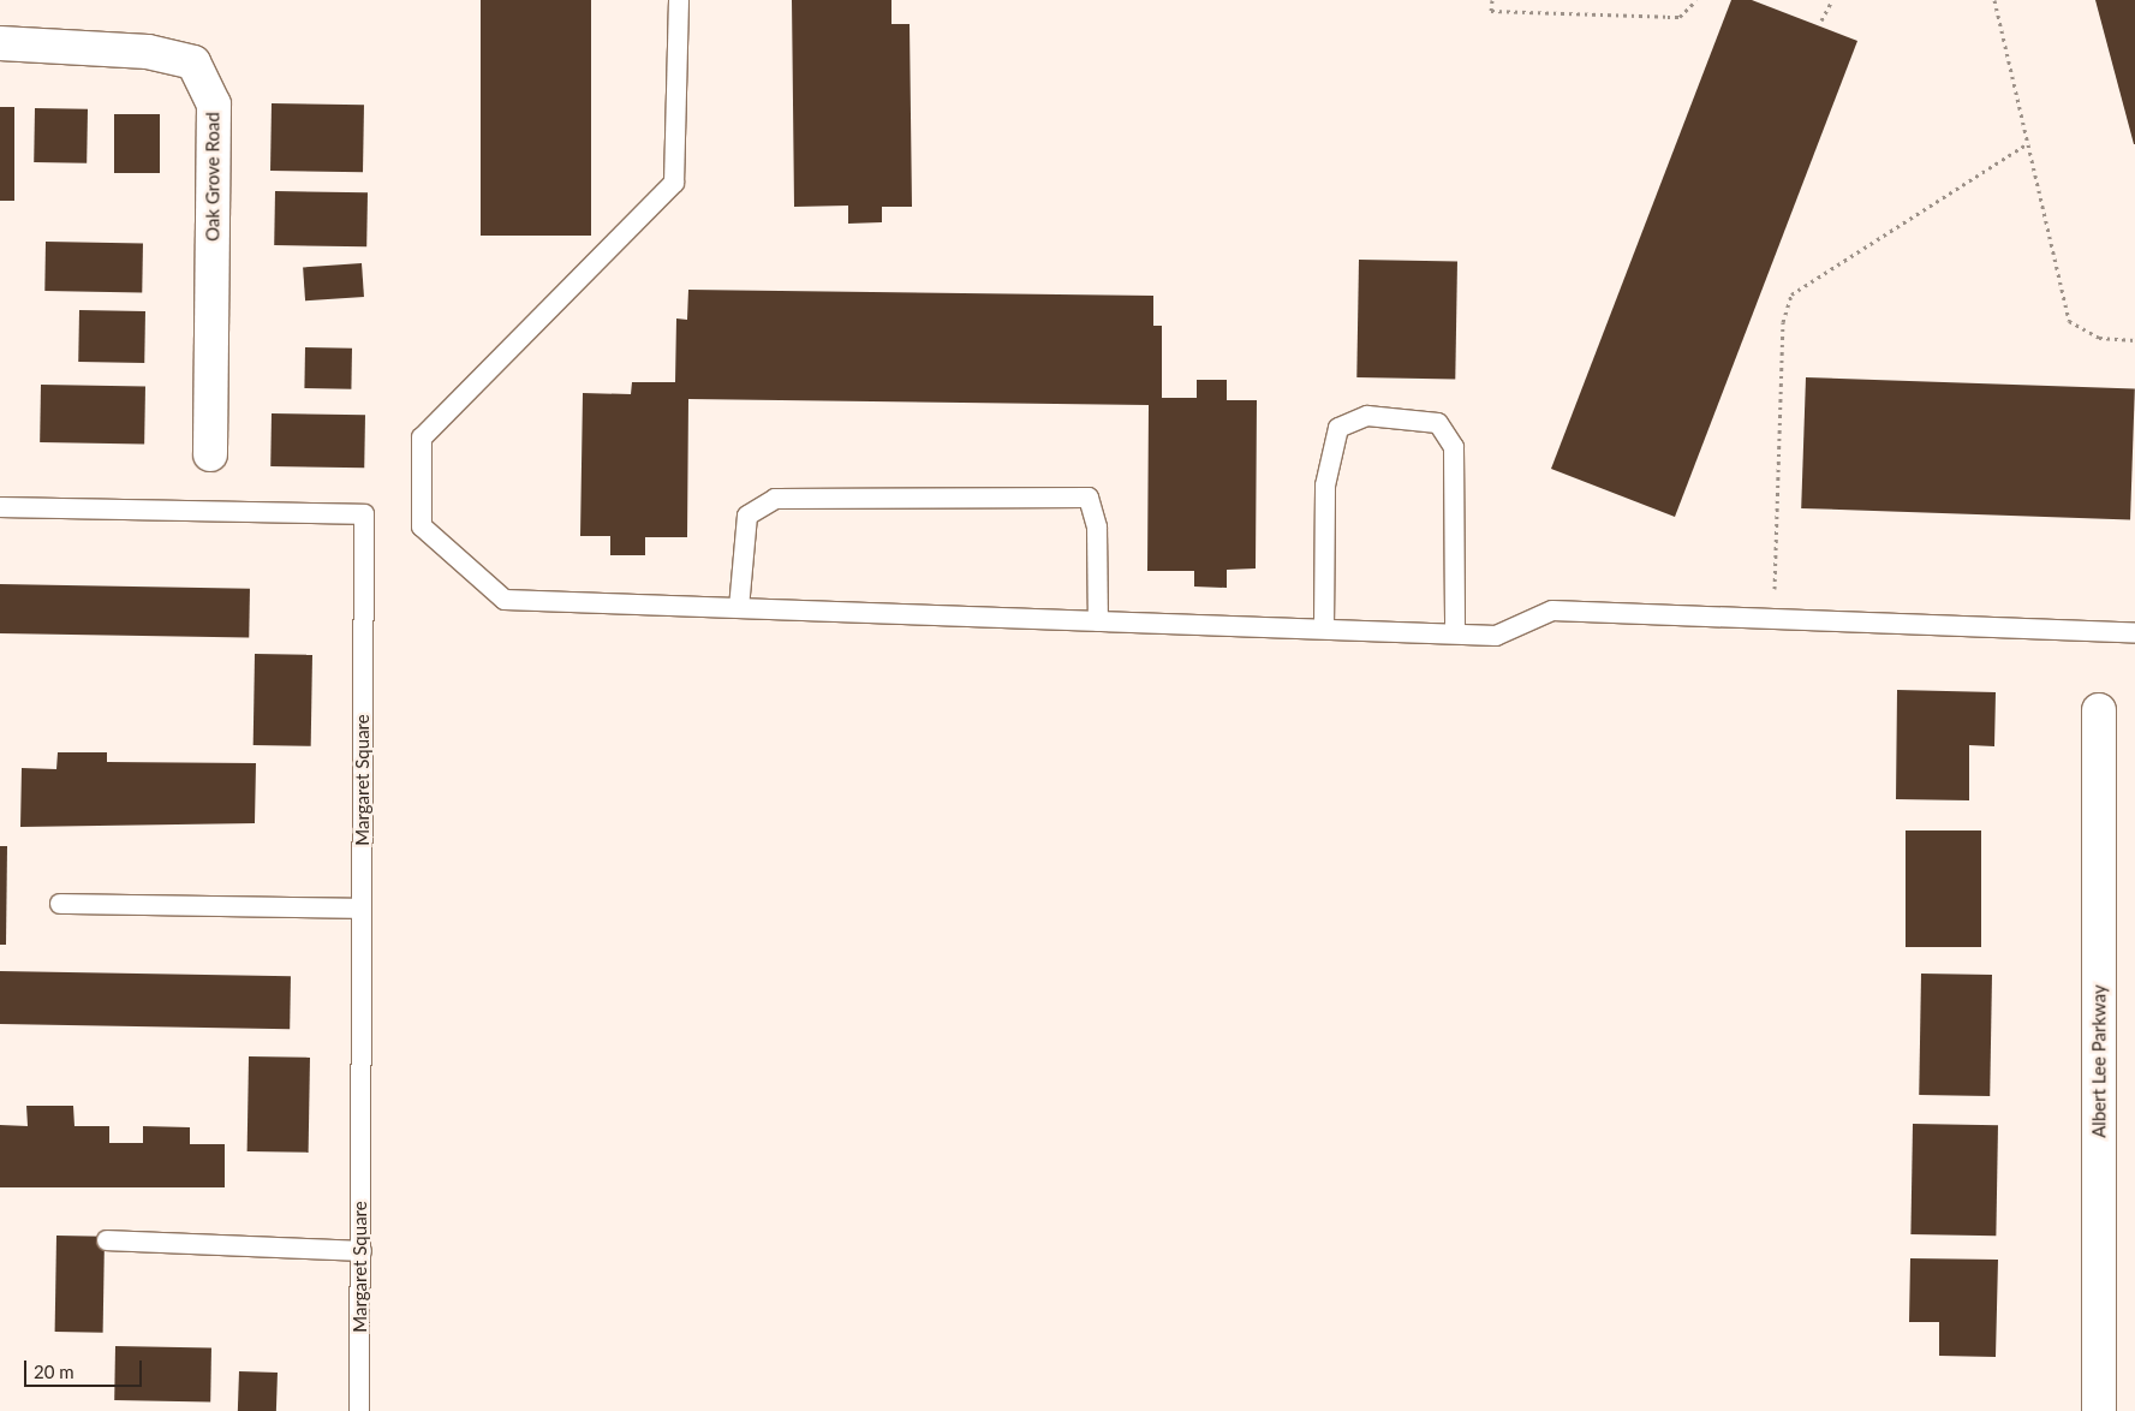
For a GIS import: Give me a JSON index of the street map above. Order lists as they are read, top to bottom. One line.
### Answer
{"streets":{"street":["Oak Grove Road","Albert Lee Parkway"],"lane":["Margaret Square"]},"scale_bar":"20 m"}
